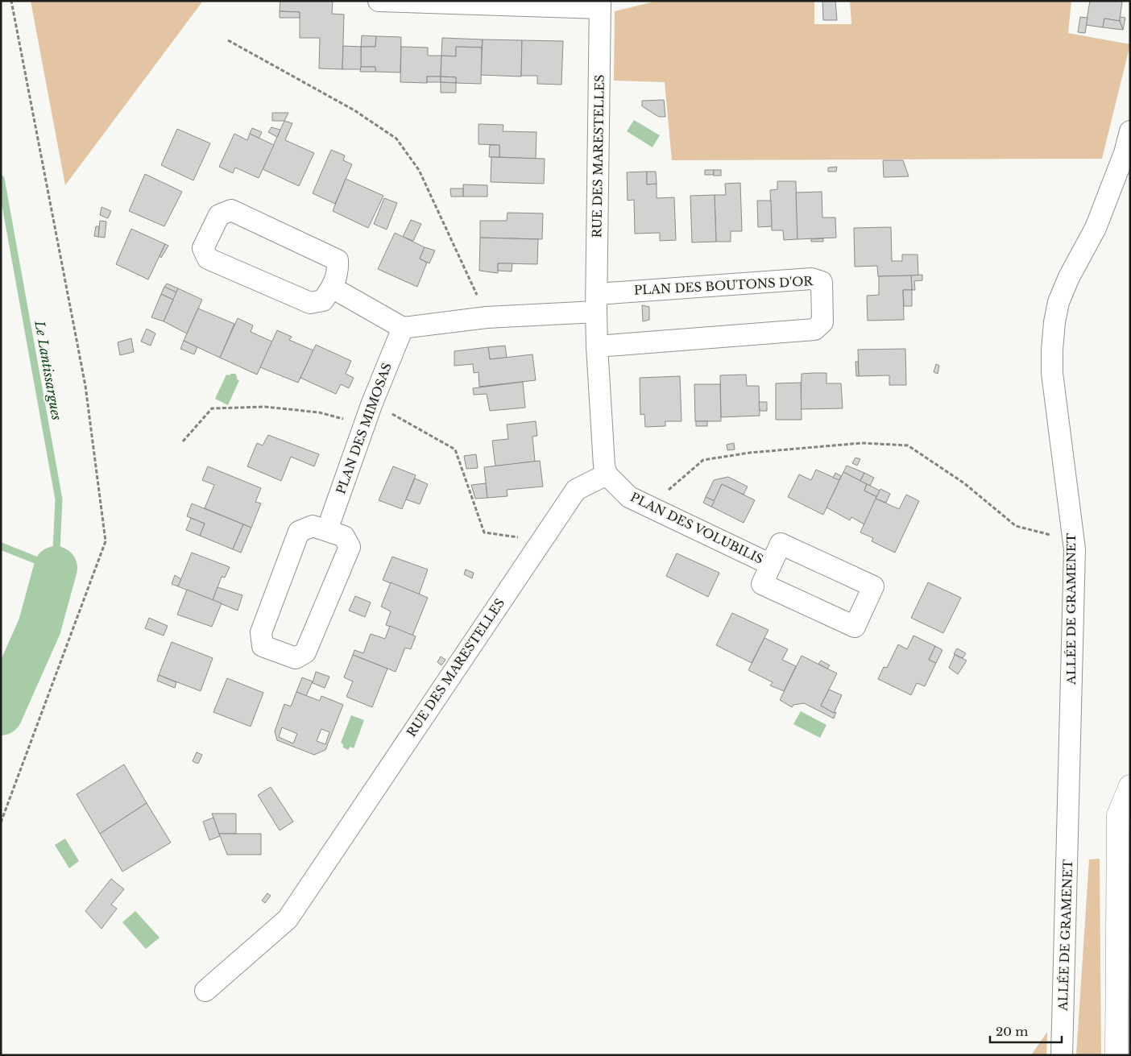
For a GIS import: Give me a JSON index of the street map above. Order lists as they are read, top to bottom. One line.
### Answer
{"streets":{"street":["RUE DES MARESTELLES","PLAN DES BOUTONS D'OR","PLAN DES MIMOSAS","PLAN DES VOLUBILIS","ALLÉE DE GRAMENET"]},"crossings":[["RUE DES MARESTELLES","PLAN DES BOUTONS D'OR"],["RUE DES MARESTELLES","PLAN DES VOLUBILIS"]],"water":["Le Lantissargues"],"scale_bar":"20 m"}
